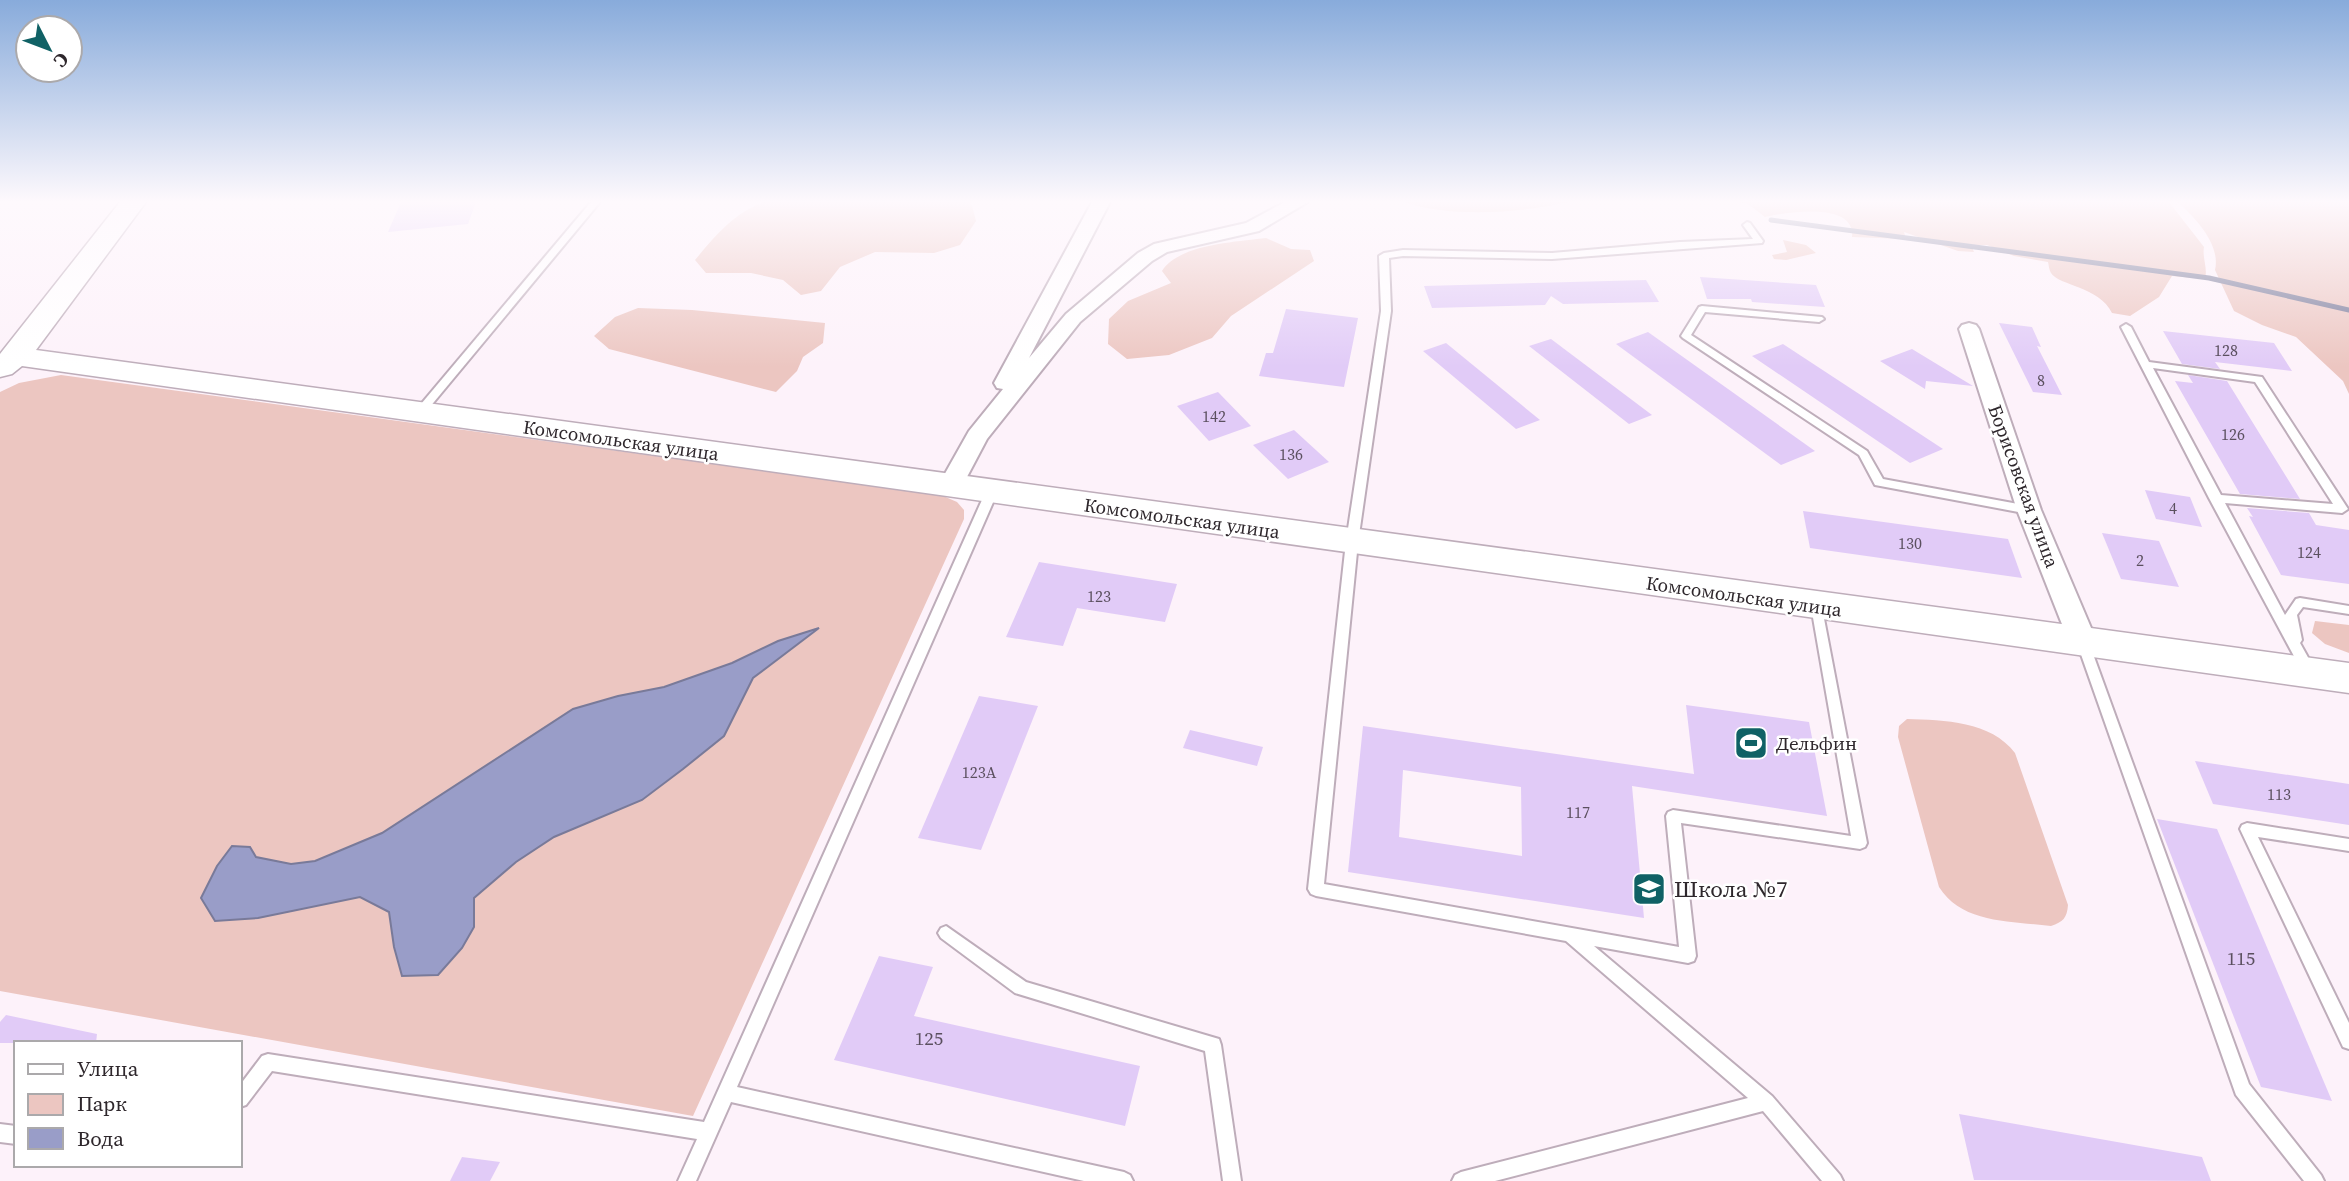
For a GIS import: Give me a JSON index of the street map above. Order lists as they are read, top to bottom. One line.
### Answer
{"streets":{"main road":["Комсомольская улица"],"street":["Борисовская улица"]},"crossings":[["Комсомольская улица","Борисовская улица"]],"places":{"sports":["Дельфин"],"school or university":["Школа №7"]},"house_numbers":["128","8","142","126","136","4","130","124","2","123","123А","113","117","115","125"],"legend":["Улица","Парк","Вода"],"north":"bottom right"}
